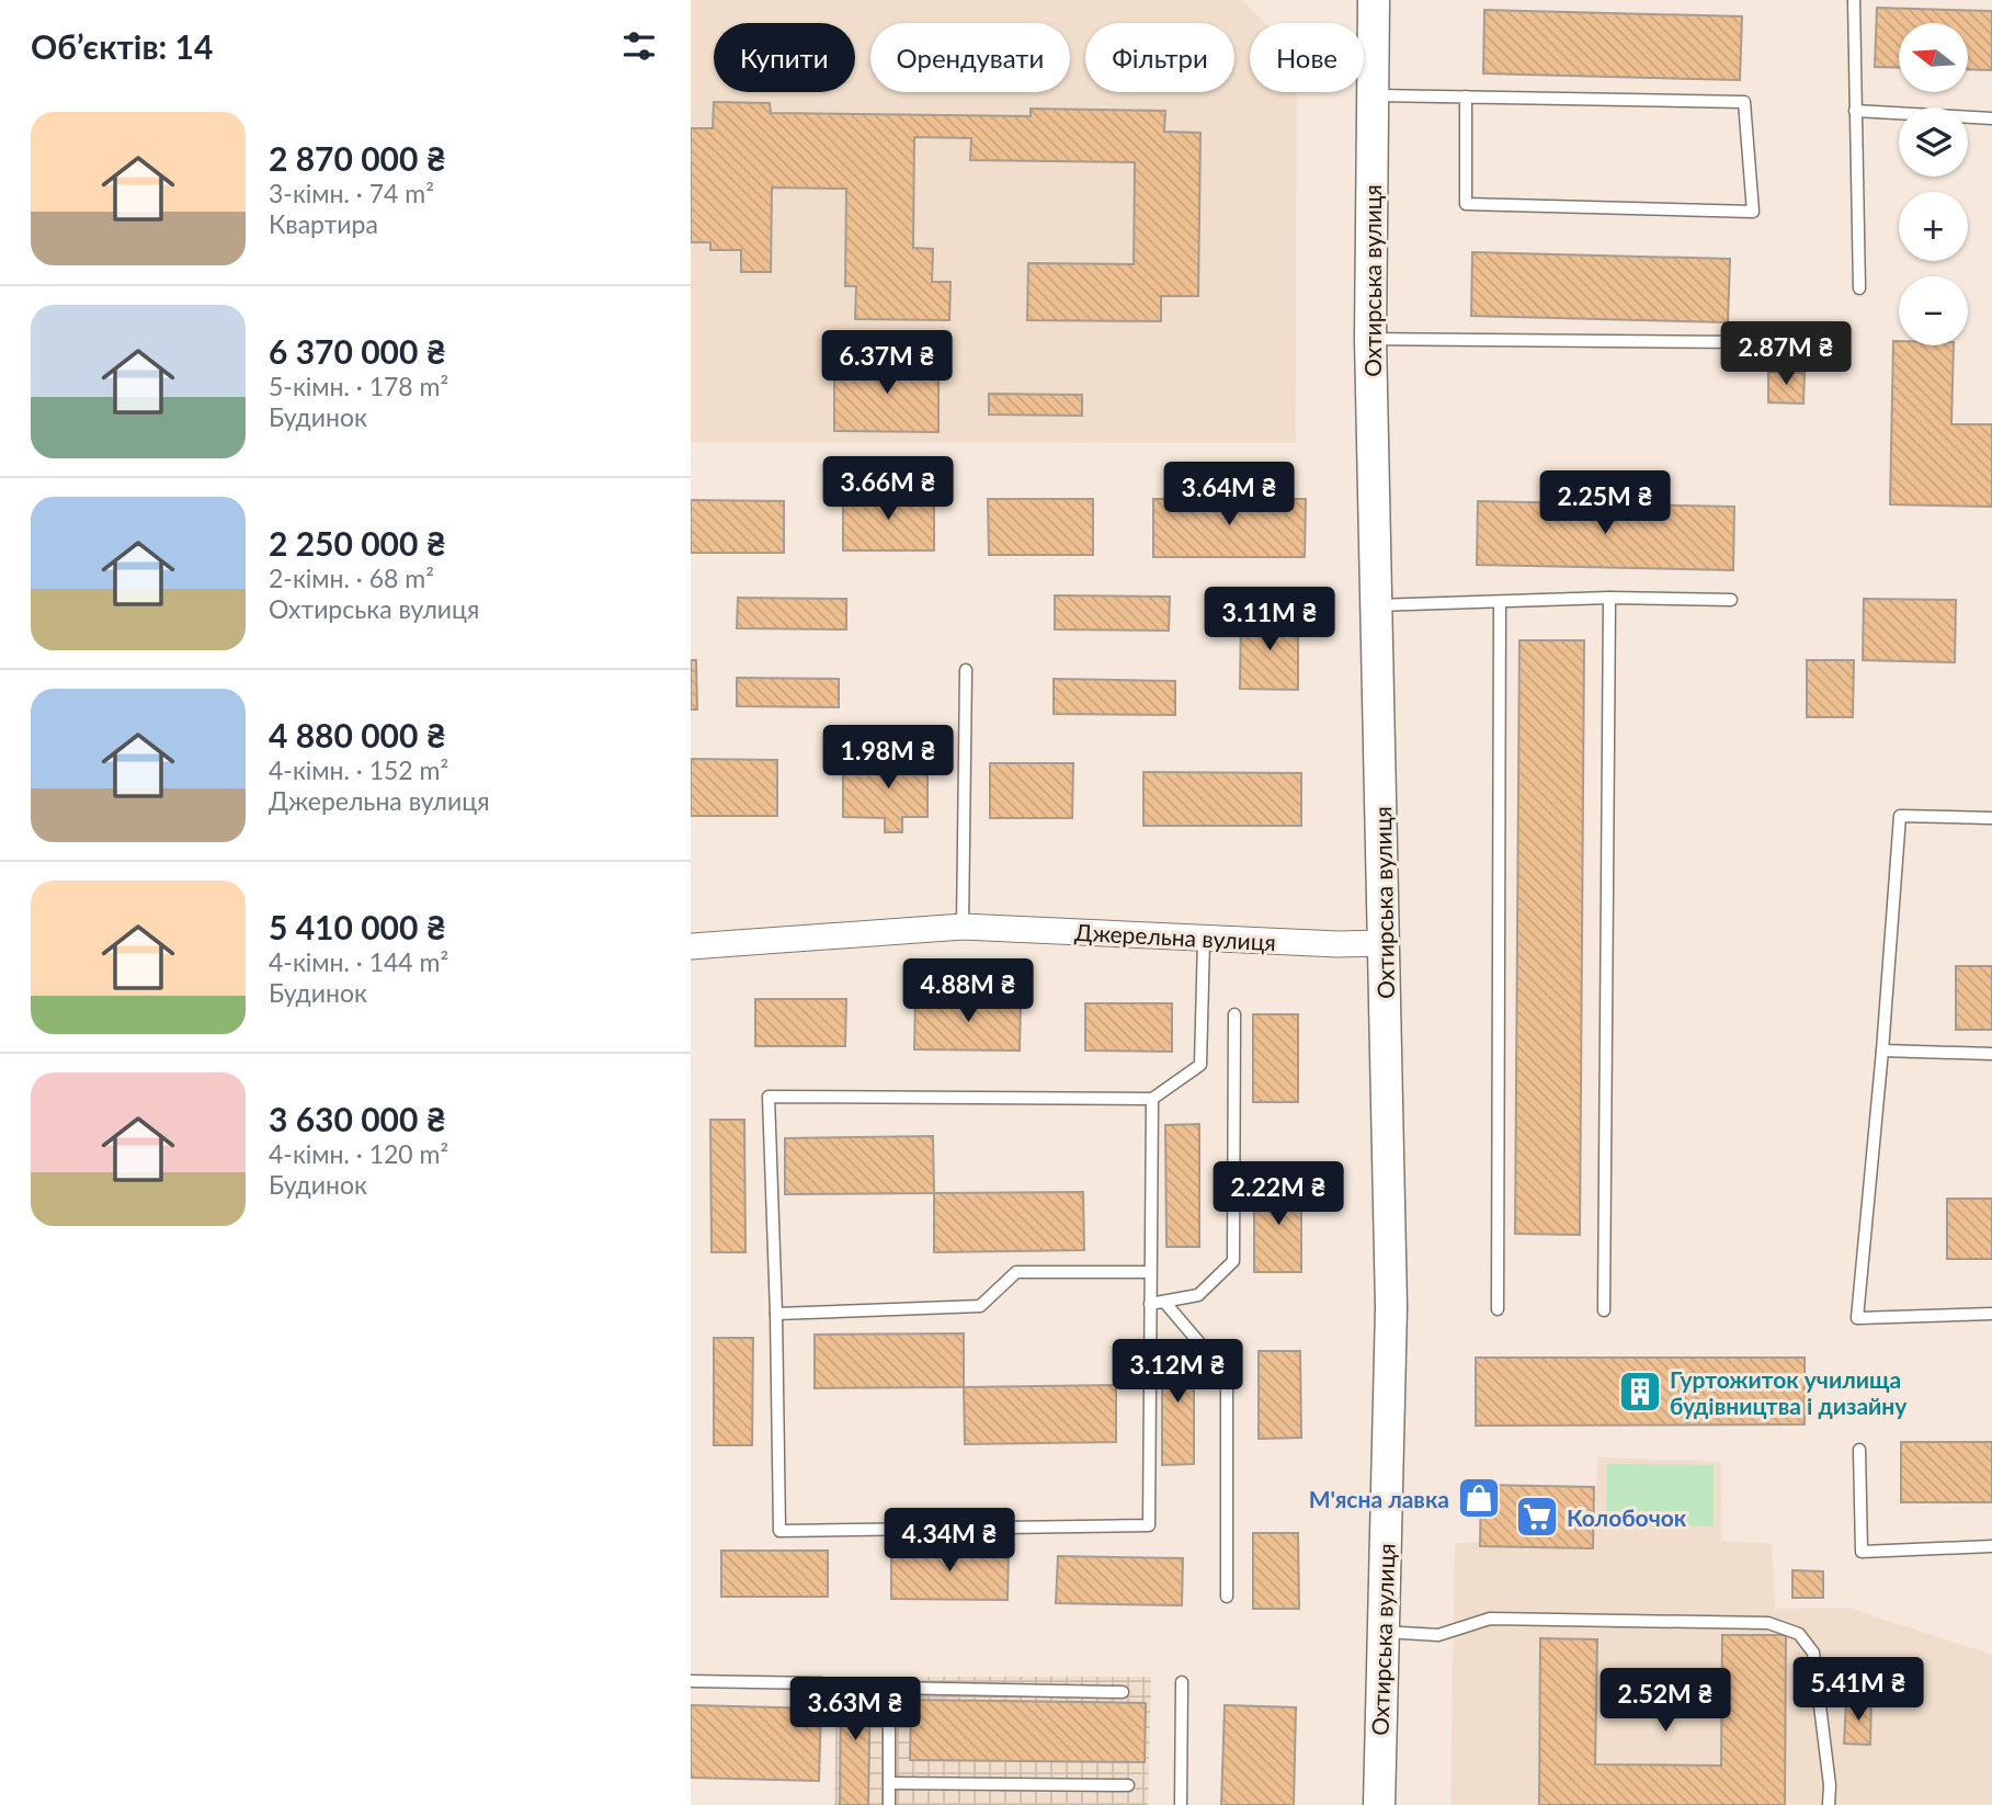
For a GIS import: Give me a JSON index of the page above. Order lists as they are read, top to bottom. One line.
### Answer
{"streets":{"street":["Охтирська вулиця","Джерельна вулиця"]},"crossings":[["Охтирська вулиця","Джерельна вулиця"]],"places":{"building":["Гуртожиток училища будівництва і дизайну"],"shop":["М'ясна лавка"],"supermarket":["Колобочок"]},"north":"left","page":{"heading":"Об’єктів: 14","map_buttons":["+","−"],"chip":["Купити","Орендувати","Фільтри","Нове"],"list":[{"name":"2 870 000 ₴","note":"3-кімн. · 74 m² · Квартира"},{"name":"6 370 000 ₴","note":"5-кімн. · 178 m² · Будинок"},{"name":"2 250 000 ₴","note":"2-кімн. · 68 m² · Охтирська вулиця"},{"name":"4 880 000 ₴","note":"4-кімн. · 152 m² · Джерельна вулиця"},{"name":"5 410 000 ₴","note":"4-кімн. · 144 m² · Будинок"},{"name":"3 630 000 ₴","note":"4-кімн. · 120 m² · Будинок"}],"price":["2.87M ₴","6.37M ₴","3.66M ₴","3.64M ₴","2.25M ₴","3.11M ₴","1.98M ₴","4.88M ₴","2.22M ₴","3.12M ₴","4.34M ₴","5.41M ₴","2.52M ₴","3.63M ₴"]}}
